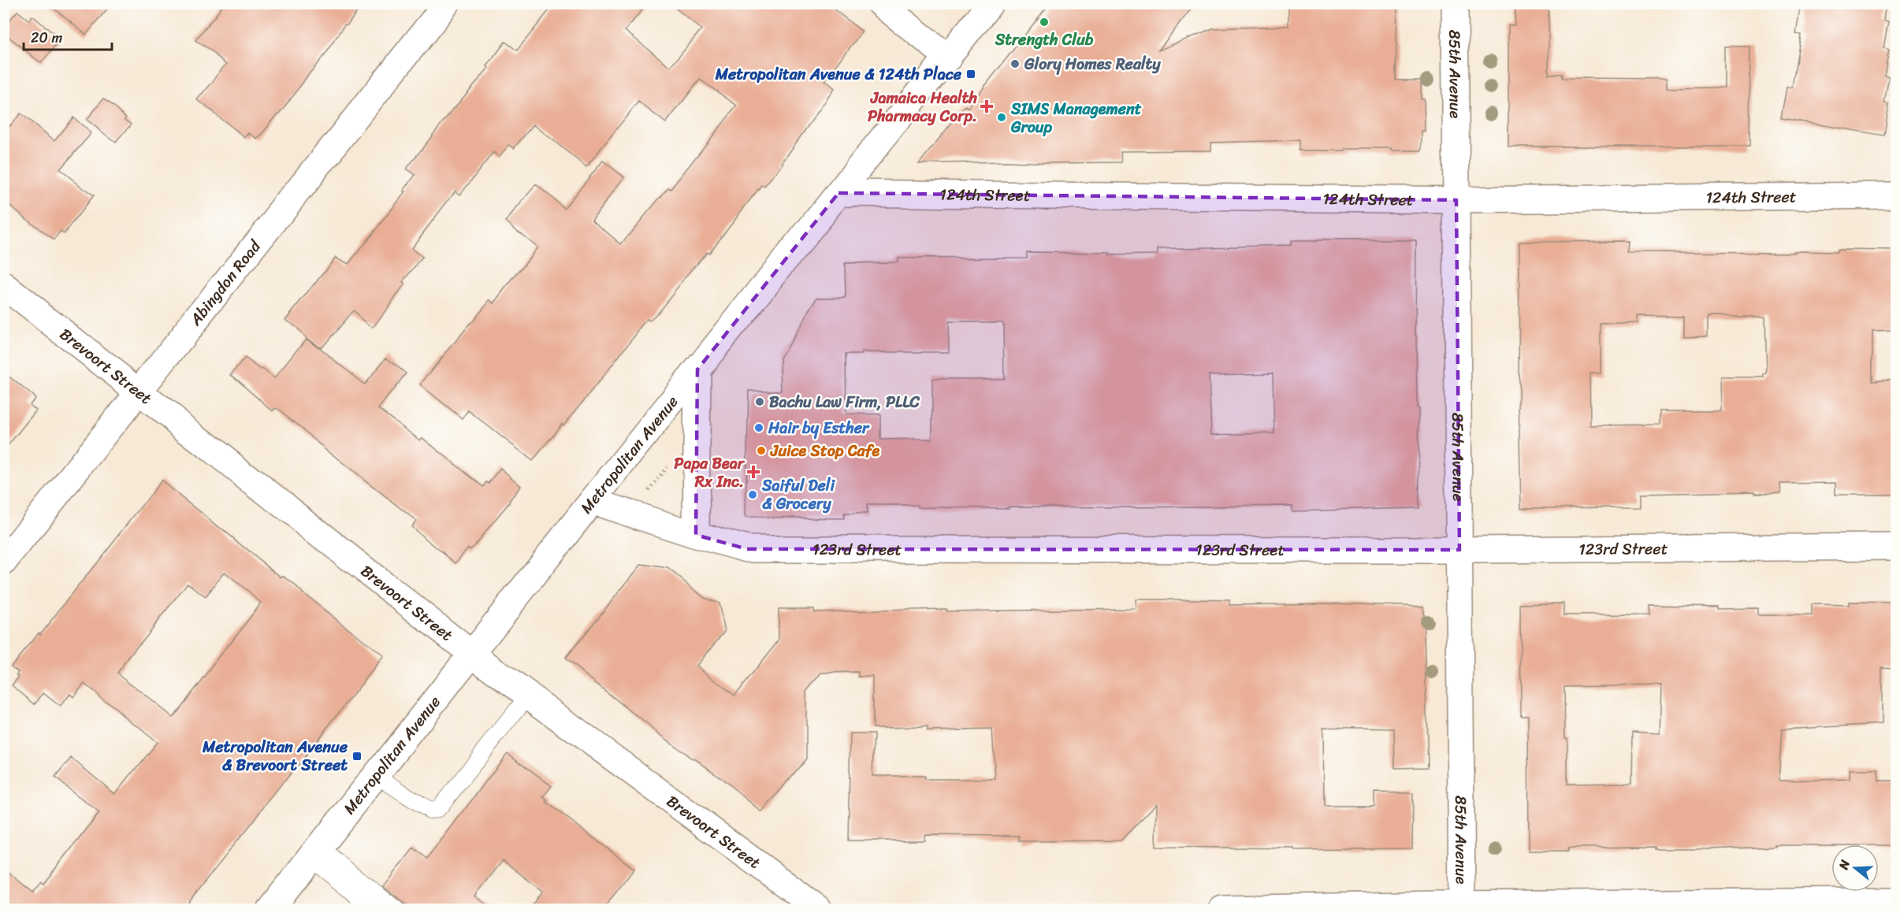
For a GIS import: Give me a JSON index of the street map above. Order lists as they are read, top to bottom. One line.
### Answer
{"streets":{"street":["85th Avenue","124th Street","Abingdon Road","Brevoort Street","Metropolitan Avenue","123rd Street"]},"crossings":[["85th Avenue","124th Street"],["85th Avenue","123rd Street"],["124th Street","Metropolitan Avenue"],["Abingdon Road","Brevoort Street"],["Brevoort Street","Metropolitan Avenue"],["Metropolitan Avenue","123rd Street"]],"places":{"other":["Strength Club","Glory Homes Realty","SIMS Management Group","Bachu Law Firm, PLLC","Hair by Esther","Juice Stop Cafe","Saiful Deli & Grocery"],"transit":["Metropolitan Avenue & 124th Place","Metropolitan Avenue & Brevoort Street"],"health":["Jamaica Health Pharmacy Corp.","Papa Bear Rx Inc."]},"scale_bar":"20 m","north":"left"}
